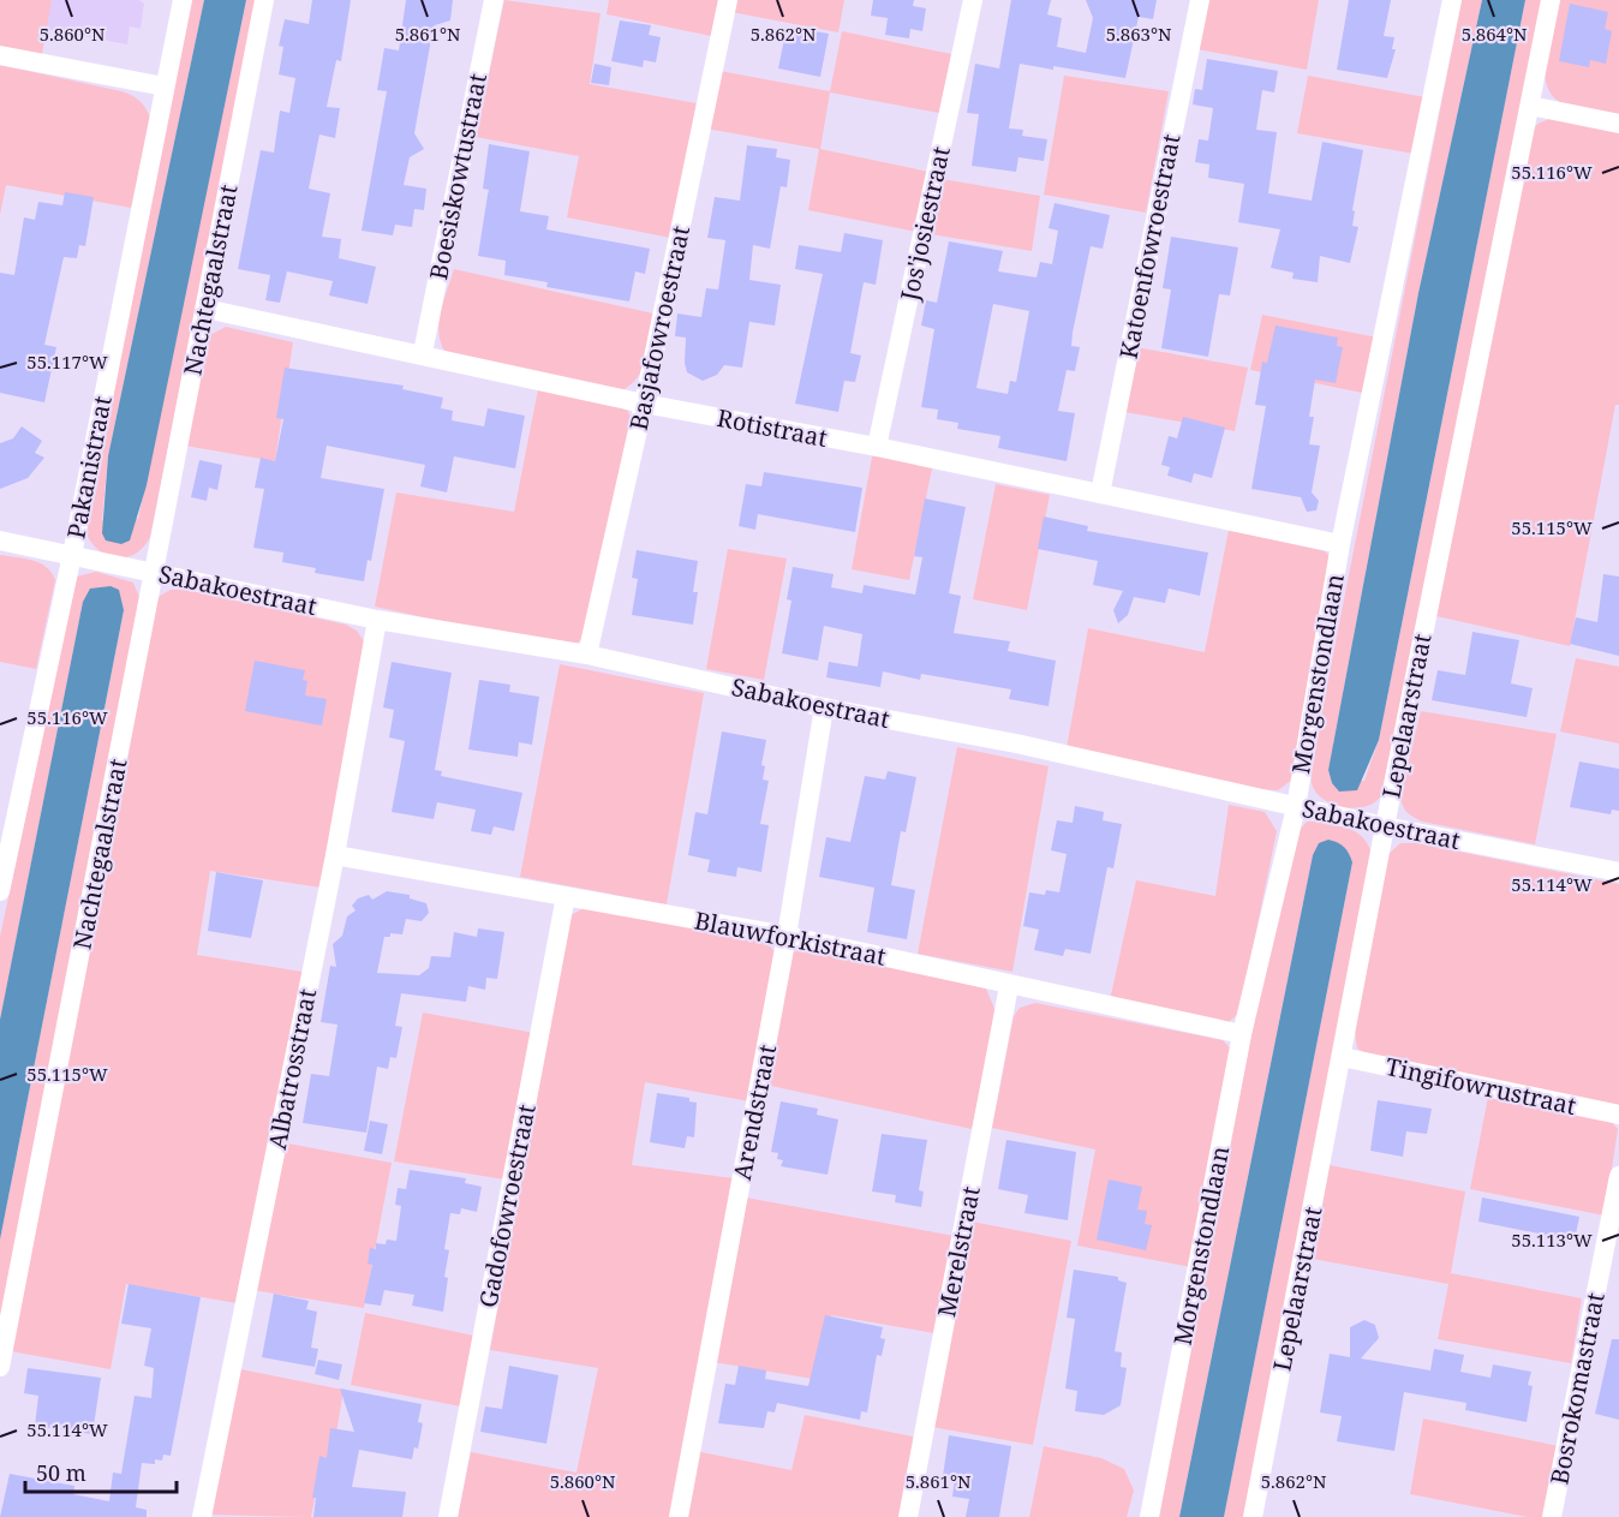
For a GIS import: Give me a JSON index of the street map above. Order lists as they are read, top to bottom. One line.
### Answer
{"streets":{"street":["Boesiskowtustraat","Jos'josiestraat","Katoenfowroestraat","Nachtegaalstraat","Basjafowroestraat","Rotistraat","Pakanistraat","Sabakoestraat","Morgenstondlaan","Lepelaarstraat","Blauwforkistraat","Albatrosstraat","Tingifowrustraat","Arendstraat","Gadofowroestraat","Merelstraat","Bosrokomastraat"]},"crossings":[["Boesiskowtustraat","Rotistraat"],["Jos'josiestraat","Rotistraat"],["Katoenfowroestraat","Rotistraat"],["Nachtegaalstraat","Rotistraat"],["Nachtegaalstraat","Sabakoestraat"],["Basjafowroestraat","Rotistraat"],["Basjafowroestraat","Sabakoestraat"],["Rotistraat","Morgenstondlaan"],["Pakanistraat","Sabakoestraat"],["Sabakoestraat","Morgenstondlaan"],["Sabakoestraat","Lepelaarstraat"],["Sabakoestraat","Albatrosstraat"],["Sabakoestraat","Arendstraat"],["Morgenstondlaan","Blauwforkistraat"],["Lepelaarstraat","Tingifowrustraat"],["Blauwforkistraat","Albatrosstraat"],["Blauwforkistraat","Arendstraat"],["Blauwforkistraat","Gadofowroestraat"],["Blauwforkistraat","Merelstraat"]],"scale_bar":"50 m","coordinates":["5.863°N","5.864°N","5.860°N","5.861°N","5.862°N","55.116°W","55.117°W","55.115°W","55.114°W","55.113°W"]}
